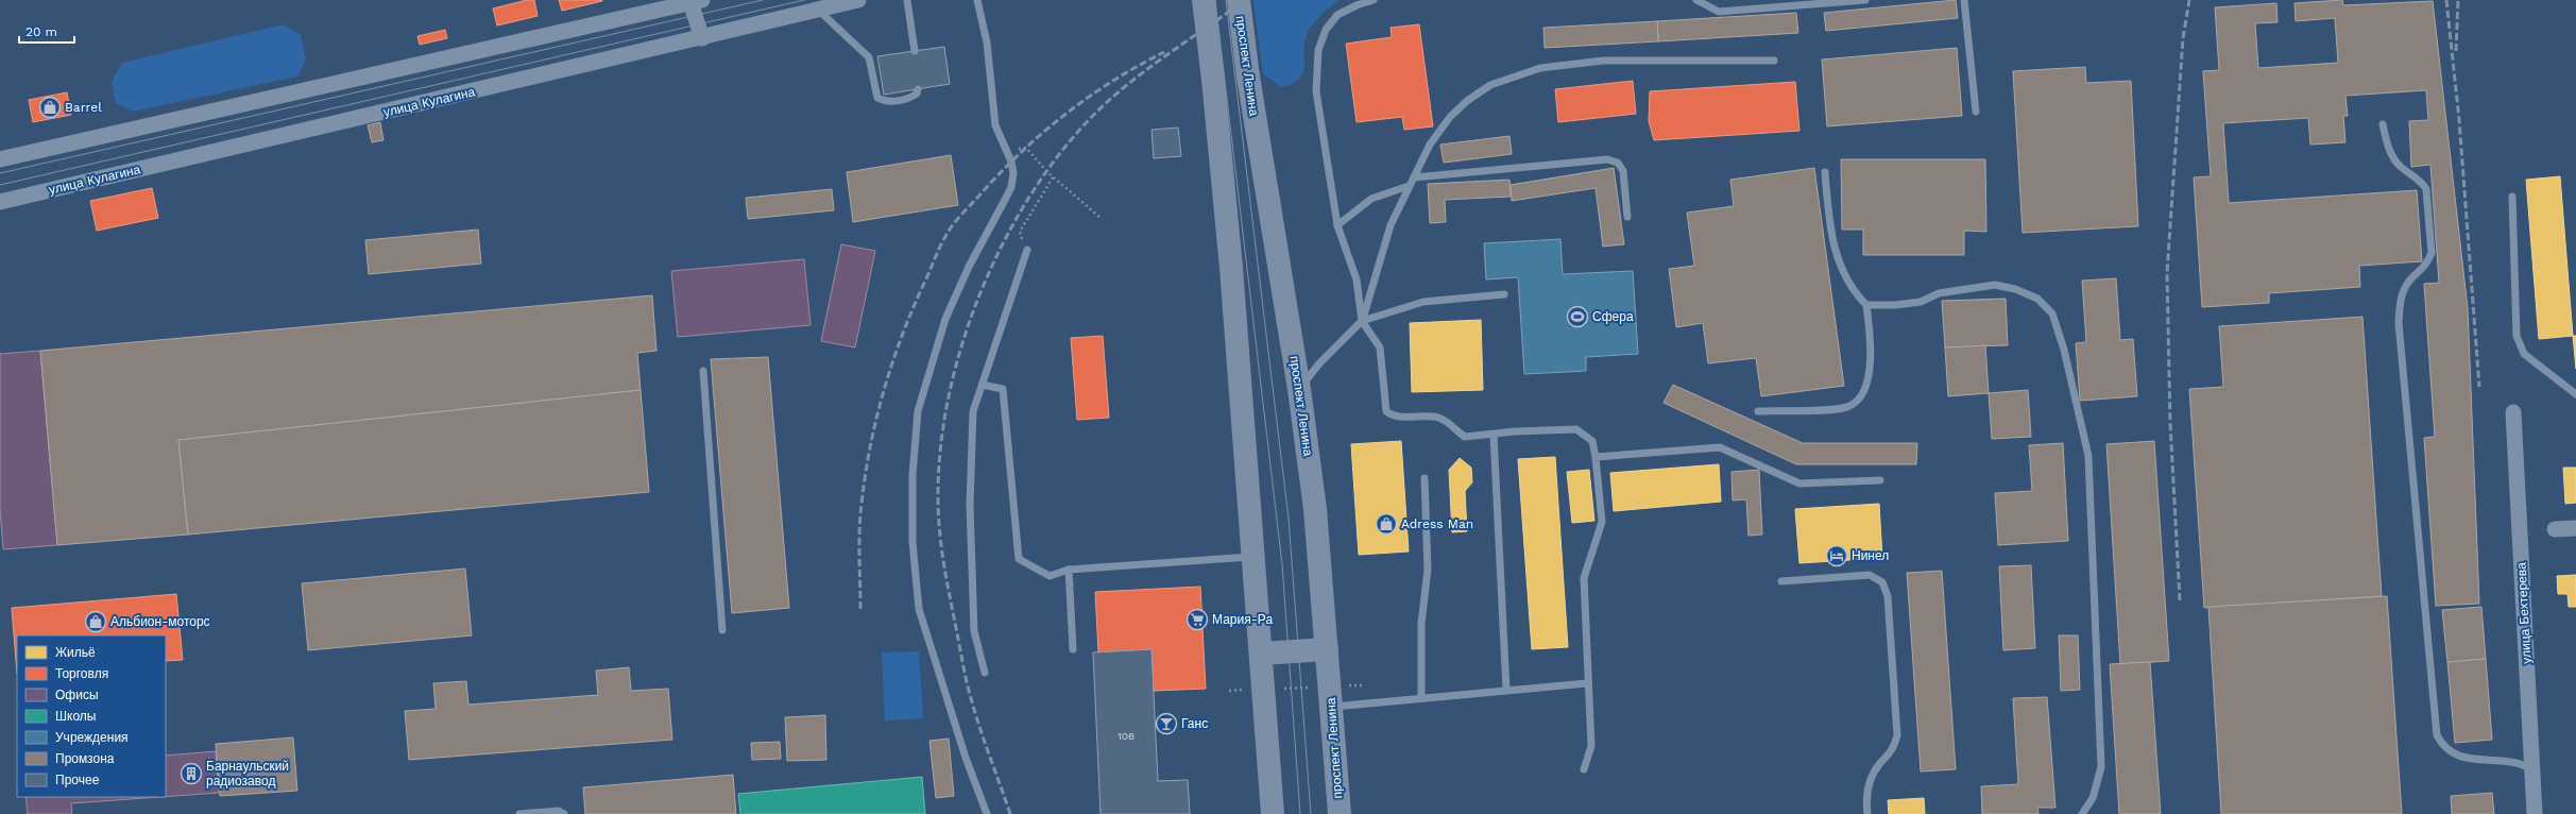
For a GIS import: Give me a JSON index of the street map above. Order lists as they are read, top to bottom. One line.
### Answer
{"streets":{"main road":["проспект Ленина"],"street":["улица Кулагина","улица Бехтерева"]},"places":{"shop":["Barrel","Adress Man","Альбион-моторс"],"sports":["Сфера"],"hotel":["Нинел"],"supermarket":["Мария-Ра"],"bar":["Ганс"],"building":["Барнаульский радиозавод"]},"house_numbers":["106"],"legend":["Жильё","Торговля","Офисы","Школы","Учреждения","Промзона","Прочее"],"scale_bar":"20 m"}
